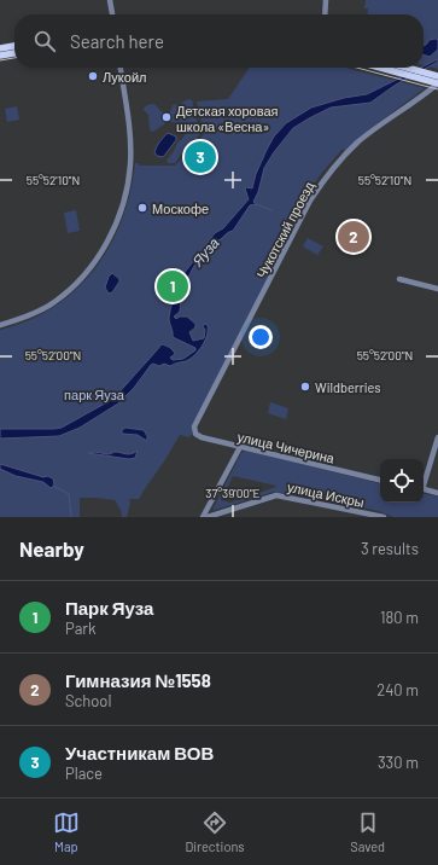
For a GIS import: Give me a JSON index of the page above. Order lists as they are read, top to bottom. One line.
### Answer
{"streets":{"street":["Чукотский проезд","улица Чичерина","улица Искры"]},"crossings":[["Чукотский проезд","улица Чичерина"]],"water":["Яуза"],"parks":["парк Яуза"],"places":["Лукойл","Детская хоровая школа «Весна»","Москофе","Wildberries"],"page":{"search":"Search here","pins":["3","2","1"],"heading":["Nearby","3 results"],"list":[{"mark":"1","name":"Парк Яуза","note":"Park","value":"180 m"},{"mark":"2","name":"Гимназия №1558","note":"School","value":"240 m"},{"mark":"3","name":"Участникам ВОВ","note":"Place","value":"330 m"}],"nav":["Map","Directions","Saved"]},"coordinates":["55°52'10\"N","55°52'00\"N","37°39'00\"E"]}
